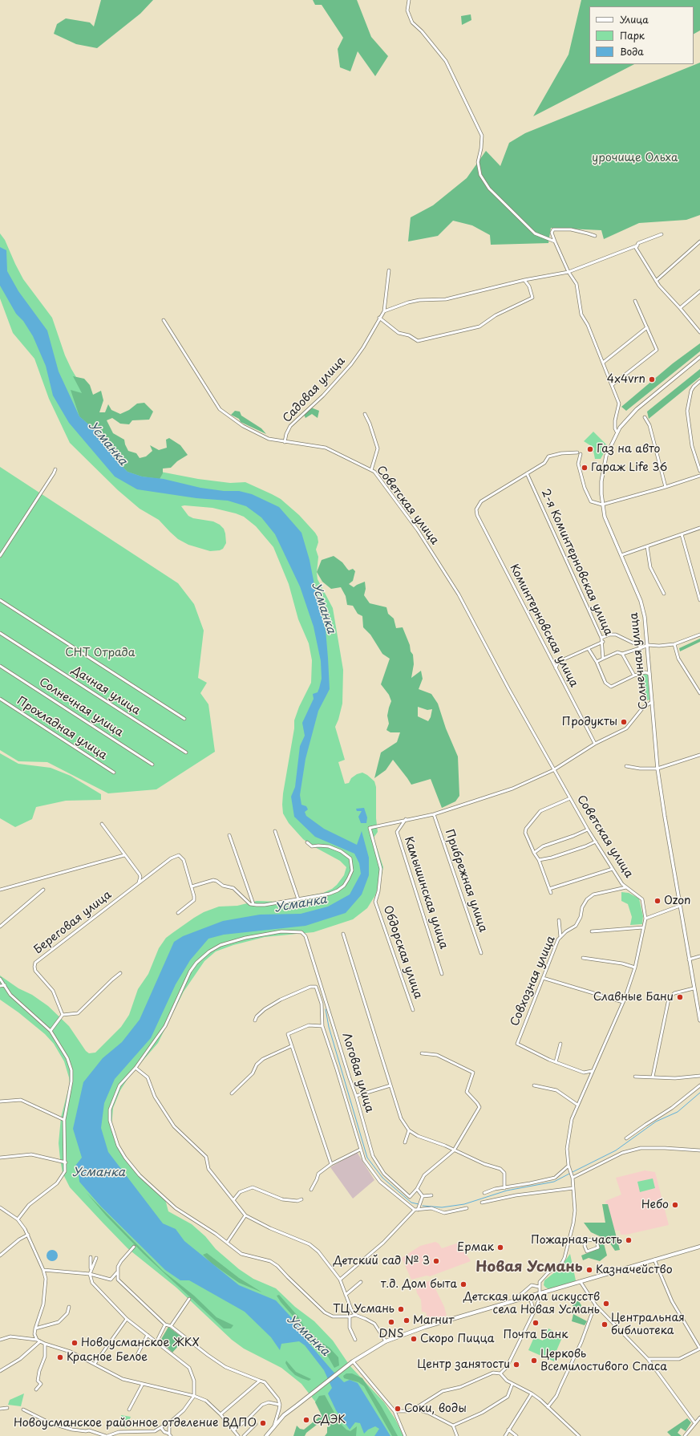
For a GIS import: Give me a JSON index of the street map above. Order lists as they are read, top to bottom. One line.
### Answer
{"streets":{"street":["Садовая улица","Советская улица","2-я Коминтерновская улица","Коминтерновская улица","Солнечная улица","Дачная улица","Прохладная улица","Прибрежная улица","Камышинская улица","Береговая улица","Обдорская улица","Совхозная улица","Логовая улица"]},"crossings":[["Садовая улица","Советская улица"],["Советская улица","Совхозная улица"],["2-я Коминтерновская улица","Коминтерновская улица"],["Камышинская улица","Обдорская улица"]],"districts":["Новая Усмань"],"water":["Усманка"],"parks":["урочище Ольха","СНТ Отрада"],"places":["4x4vrn","Газ на авто","Гараж Life 36","Продукты","Ozon","Славные Бани","Небо","Пожарная часть","Ермак","Детский сад № 3","Казначейство","т.д. Дом быта","Детская школа искусств села Новая Усмань","ТЦ Усмань","Магнит","DNS","Почта Банк","Центральная библиотека","Скоро Пицца","Новоусманское ЖКХ","Красное Белое","Церковь Всемилостивого Спаса","Центр занятости","Соки, воды","СДЭК","Новоусманское районное отделение ВДПО"],"legend":["Улица","Парк","Вода"]}
